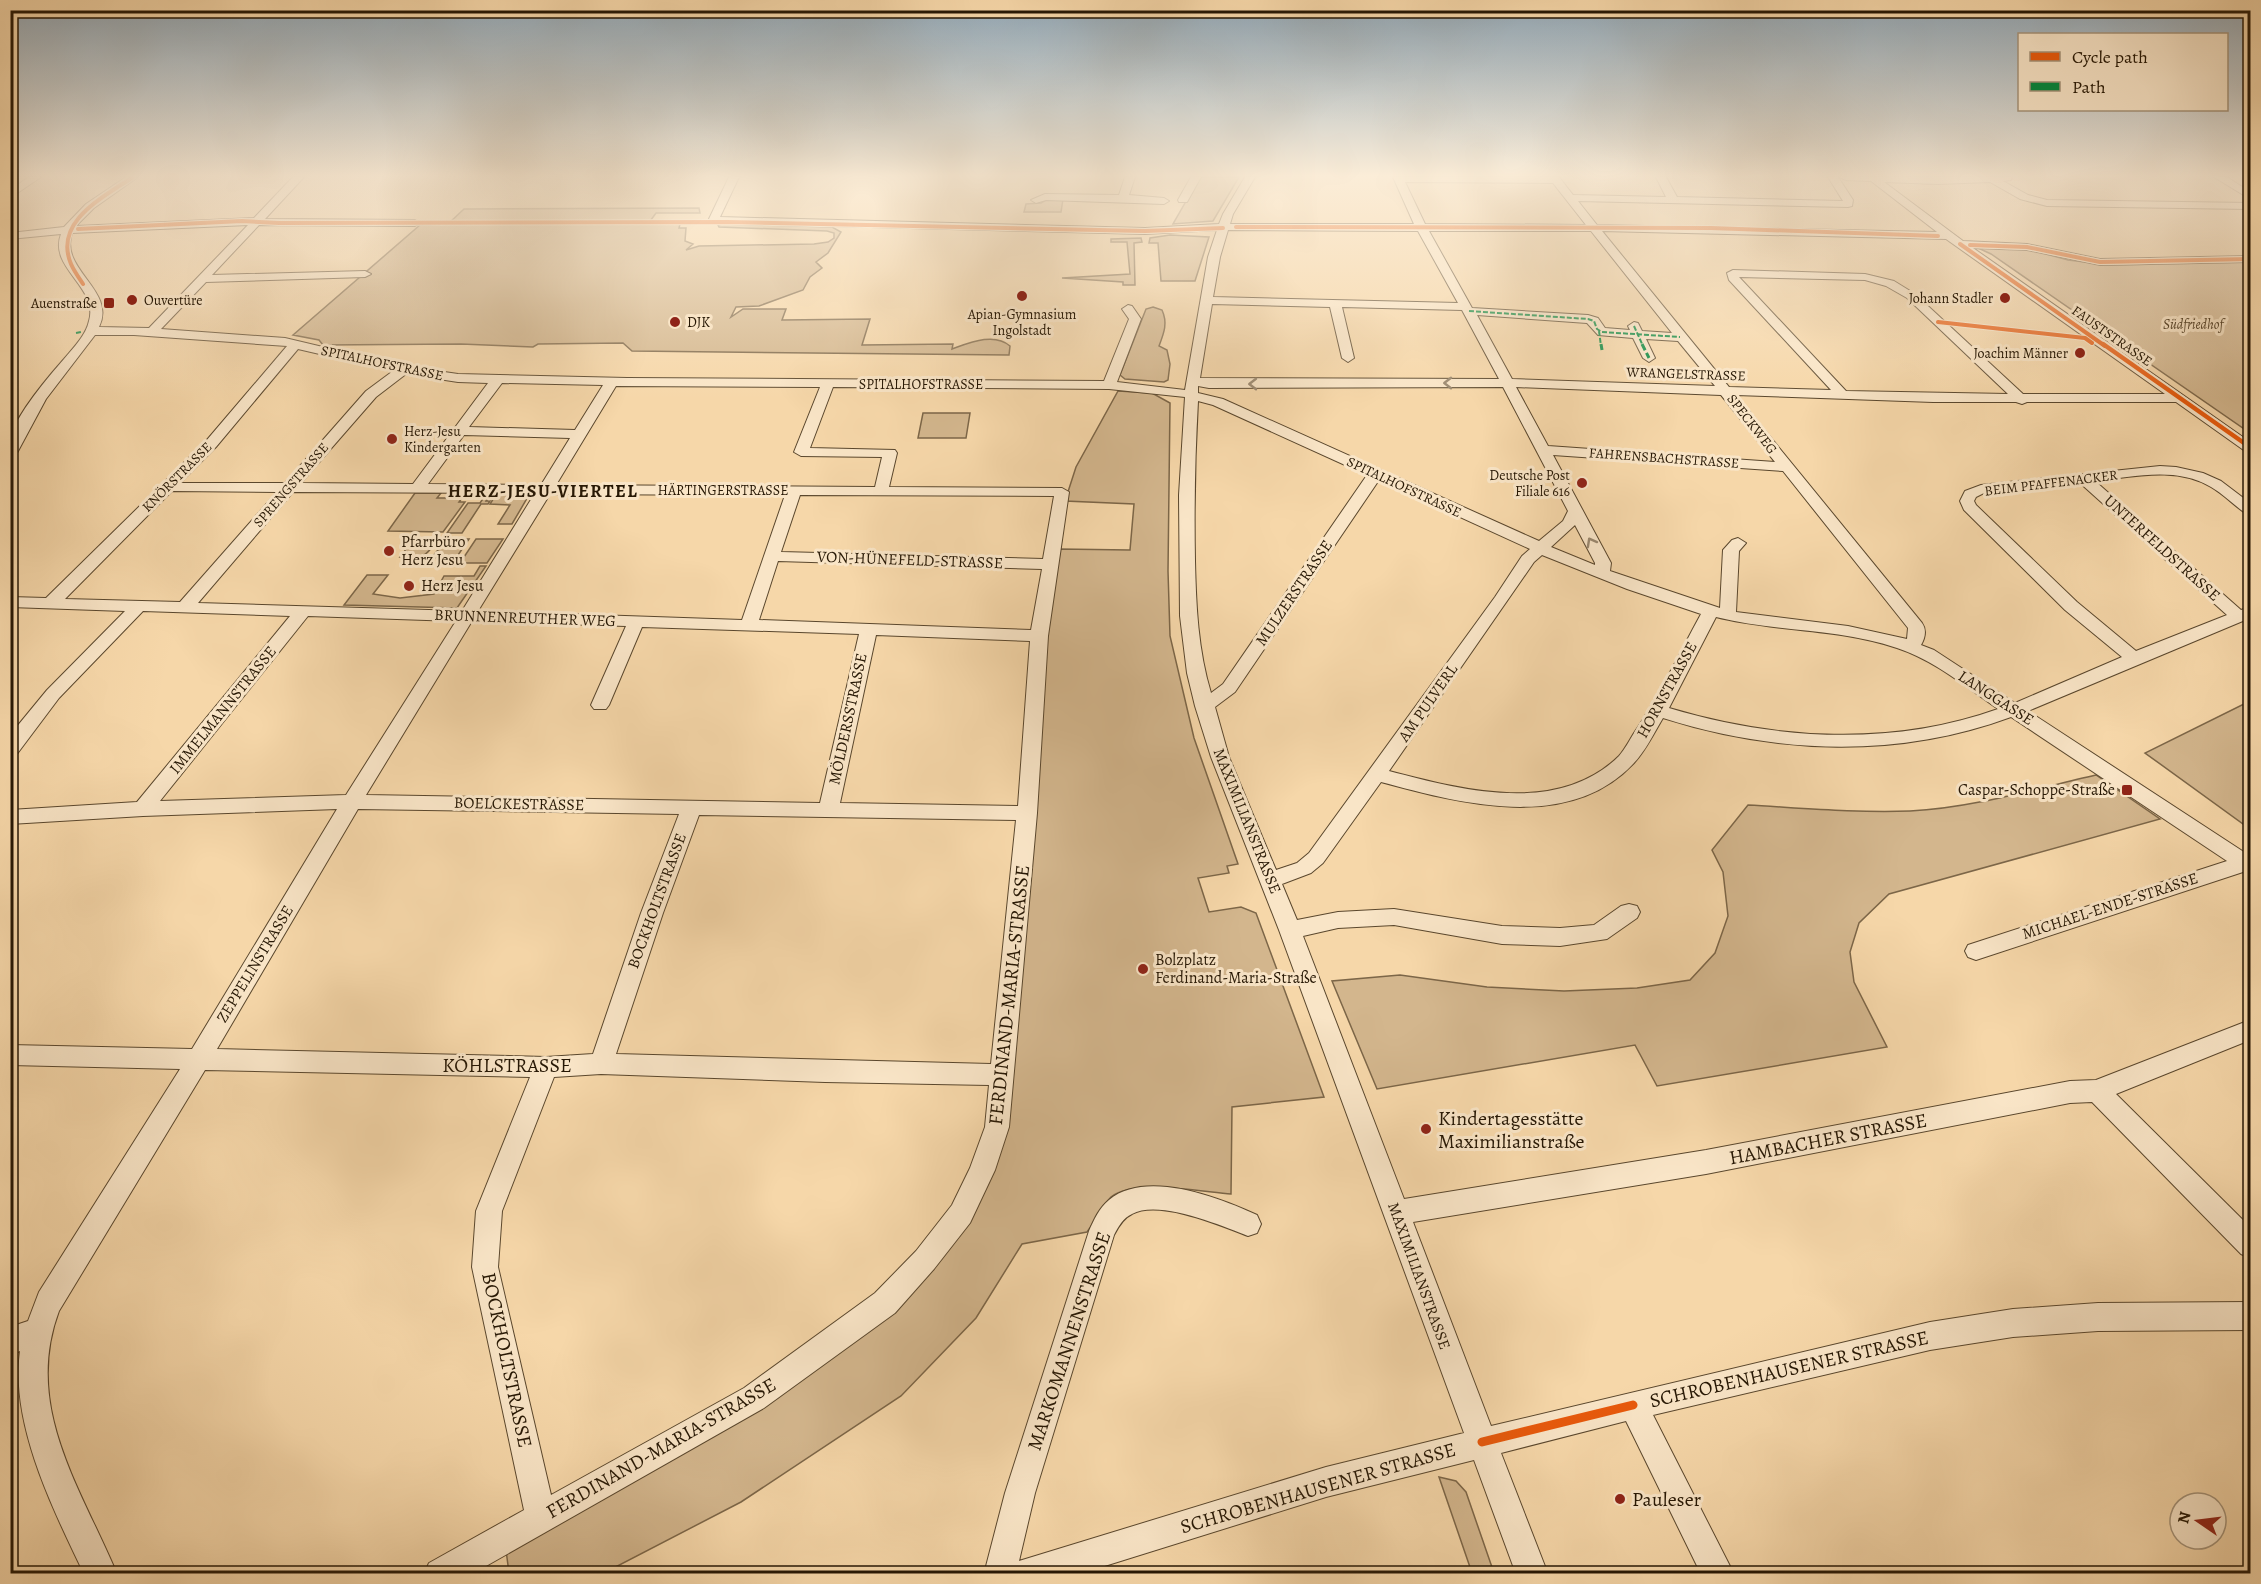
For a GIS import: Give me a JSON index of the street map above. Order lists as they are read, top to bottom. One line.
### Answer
{"streets":{"street":["FAUSTSTRASSE","SPITALHOFSTRASSE","WRANGELSTRASSE","SPECKWEG","FAHRENSBACHSTRASSE","KNÖRSTRASSE","BEIM PFAFFENACKER","SPRENGSTRASSE","HÄRTINGERSTRASSE","UNTERFELDSTRASSE","VON-HÜNEFELD-STRASSE","MULZERSTRASSE","BRUNNENREUTHER WEG","HORNSTRASSE","LANGGASSE","AM PULVERL","IMMELMANNSTRASSE","MÖLDERSSTRASSE","BOELCKESTRASSE","MAXIMILIANSTRASSE","BOCKHOLTSTRASSE","MICHAEL-ENDE-STRASSE","ZEPPELINSTRASSE","FERDINAND-MARIA-STRASSE","KÖHLSTRASSE","HAMBACHER STRASSE","MARKOMANNENSTRASSE","SCHROBENHAUSENER STRASSE"]},"crossings":[["FAUSTSTRASSE","WRANGELSTRASSE"],["SPITALHOFSTRASSE","WRANGELSTRASSE"],["SPITALHOFSTRASSE","KNÖRSTRASSE"],["SPITALHOFSTRASSE","SPRENGSTRASSE"],["SPITALHOFSTRASSE","MULZERSTRASSE"],["SPITALHOFSTRASSE","HORNSTRASSE"],["SPITALHOFSTRASSE","LANGGASSE"],["SPITALHOFSTRASSE","AM PULVERL"],["SPITALHOFSTRASSE","MAXIMILIANSTRASSE"],["SPITALHOFSTRASSE","ZEPPELINSTRASSE"],["WRANGELSTRASSE","SPECKWEG"],["WRANGELSTRASSE","MAXIMILIANSTRASSE"],["SPECKWEG","FAHRENSBACHSTRASSE"],["SPECKWEG","LANGGASSE"],["KNÖRSTRASSE","HÄRTINGERSTRASSE"],["KNÖRSTRASSE","BRUNNENREUTHER WEG"],["BEIM PFAFFENACKER","UNTERFELDSTRASSE"],["SPRENGSTRASSE","HÄRTINGERSTRASSE"],["SPRENGSTRASSE","BRUNNENREUTHER WEG"],["HÄRTINGERSTRASSE","ZEPPELINSTRASSE"],["HÄRTINGERSTRASSE","FERDINAND-MARIA-STRASSE"],["VON-HÜNEFELD-STRASSE","FERDINAND-MARIA-STRASSE"],["MULZERSTRASSE","MAXIMILIANSTRASSE"],["BRUNNENREUTHER WEG","IMMELMANNSTRASSE"],["BRUNNENREUTHER WEG","MÖLDERSSTRASSE"],["BRUNNENREUTHER WEG","ZEPPELINSTRASSE"],["BRUNNENREUTHER WEG","FERDINAND-MARIA-STRASSE"],["HORNSTRASSE","LANGGASSE"],["HORNSTRASSE","AM PULVERL"],["LANGGASSE","MICHAEL-ENDE-STRASSE"],["AM PULVERL","MAXIMILIANSTRASSE"],["IMMELMANNSTRASSE","BOELCKESTRASSE"],["MÖLDERSSTRASSE","BOELCKESTRASSE"],["BOELCKESTRASSE","BOCKHOLTSTRASSE"],["BOELCKESTRASSE","ZEPPELINSTRASSE"],["BOELCKESTRASSE","FERDINAND-MARIA-STRASSE"],["MAXIMILIANSTRASSE","HAMBACHER STRASSE"],["MAXIMILIANSTRASSE","SCHROBENHAUSENER STRASSE"],["BOCKHOLTSTRASSE","FERDINAND-MARIA-STRASSE"],["BOCKHOLTSTRASSE","KÖHLSTRASSE"],["ZEPPELINSTRASSE","KÖHLSTRASSE"],["FERDINAND-MARIA-STRASSE","KÖHLSTRASSE"]],"districts":["HERZ-JESU-VIERTEL"],"parks":["Südfriedhof"],"places":{"other":["Apian-Gymnasium Ingolstadt","Johann Stadler","Ouvertüre","DJK","Joachim Männer","Herz-Jesu Kindergarten","Deutsche Post Filiale 616","Pfarrbüro Herz Jesu","Herz Jesu","Bolzplatz Ferdinand-Maria-Straße","Kindertagesstätte Maximilianstraße","Pauleser"],"transit":["Auenstraße","Caspar-Schoppe-Straße"]},"legend":["Cycle path","Path"],"north":"left"}
